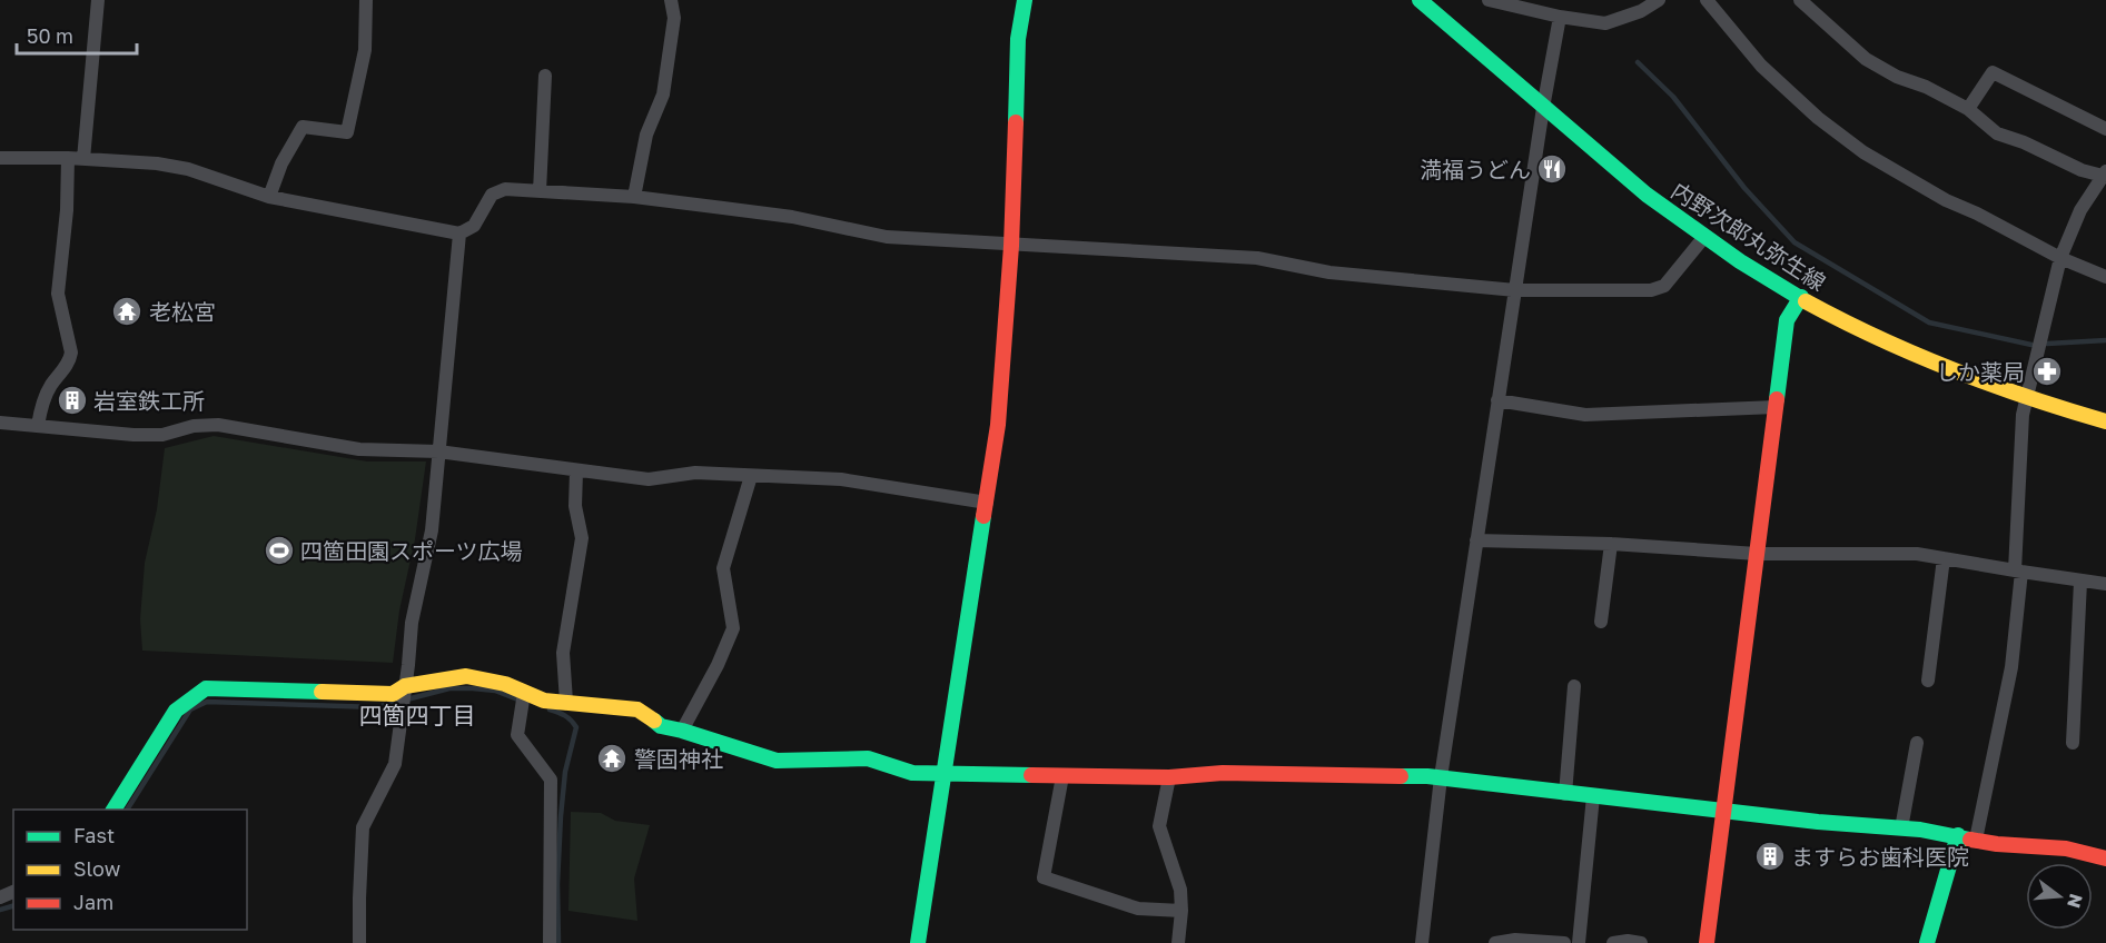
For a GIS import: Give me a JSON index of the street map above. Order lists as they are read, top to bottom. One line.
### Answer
{"streets":{"street":["内野次郎丸弥生線"]},"districts":["四箇四丁目"],"places":{"restaurant":["満福うどん"],"temple":["老松宮","警固神社"],"pharmacy":["しか薬局"],"building":["岩室鉄工所","ますらお歯科医院"],"sports":["四箇田園スポーツ広場"]},"legend":["Fast","Slow","Jam"],"scale_bar":"50 m","north":"right"}
